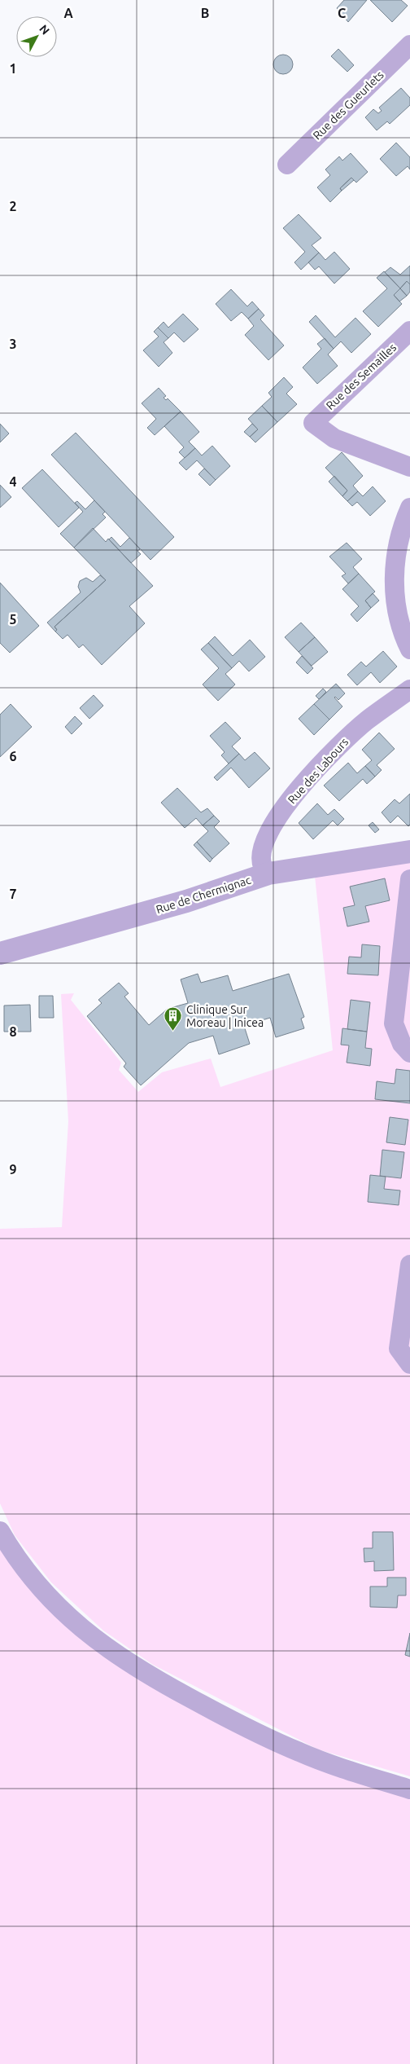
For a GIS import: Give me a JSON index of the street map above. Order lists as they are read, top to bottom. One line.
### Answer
{"streets":{"street":["Rue des Gueurlets","Rue des Semailles","Rue des Labours","Rue de Chermignac"]},"crossings":[["Rue des Labours","Rue de Chermignac"]],"places":{"building":["Clinique Sur Moreau | Inicea"]},"north":"top right","grid":{"columns":["A","B","C"],"rows":["1","2","3","4","5","6","7","8","9"]}}
